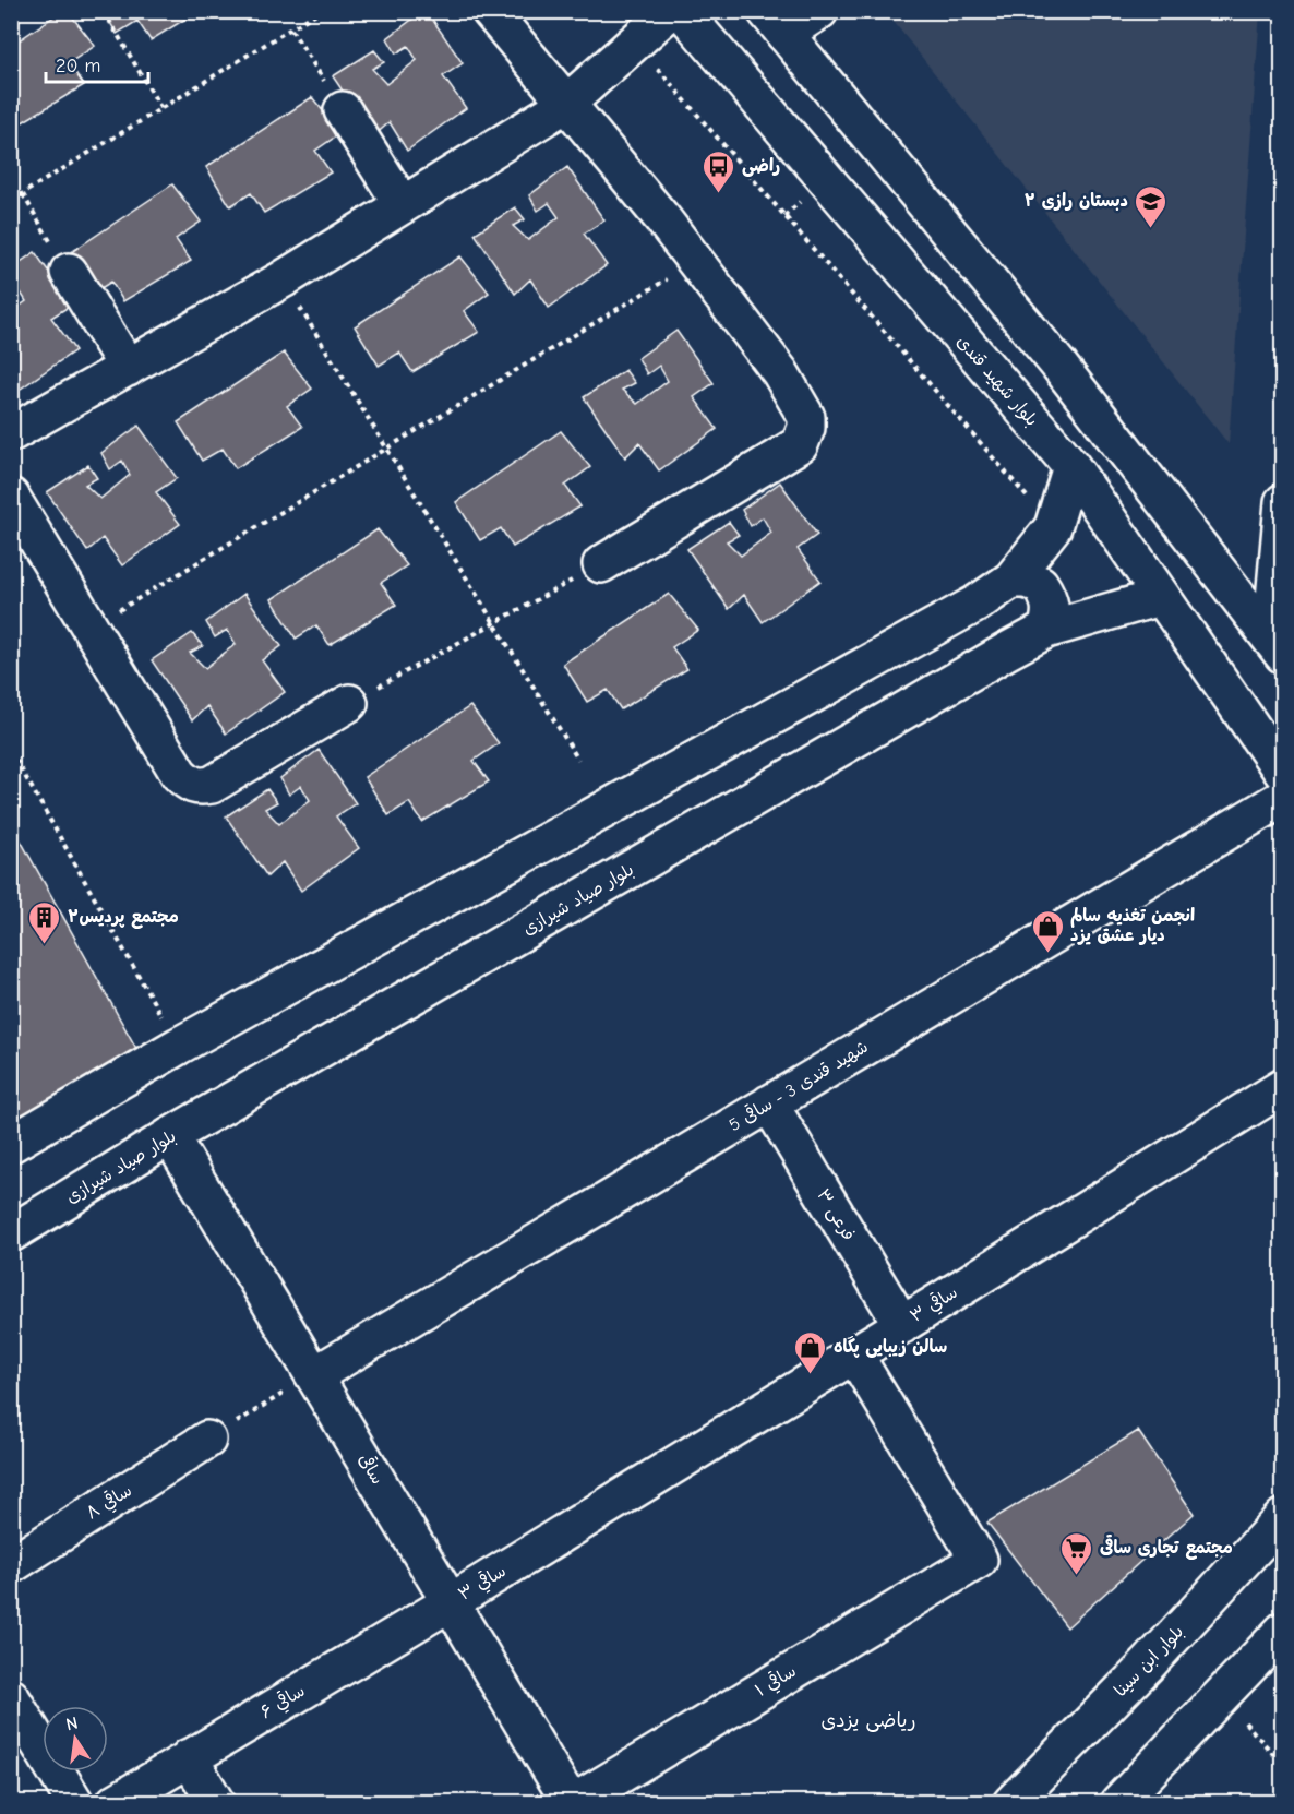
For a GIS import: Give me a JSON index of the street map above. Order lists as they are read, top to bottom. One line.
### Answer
{"streets":{"street":["بلوار شهید قندی","بلوار صیاد شیرازی","شهید قندی 3 - ساقی 5","فرعی ۳","ساقي ۳","ساقی","ساقي ۸","بلوار ابن سینا","ساقي ۱","ساقي ۶"]},"crossings":[["بلوار شهید قندی","بلوار صیاد شیرازی"],["بلوار صیاد شیرازی","ساقی"],["شهید قندی 3 - ساقی 5","فرعی ۳"],["شهید قندی 3 - ساقی 5","ساقی"],["فرعی ۳","ساقي ۳"],["ساقي ۳","ساقی"],["ساقي ۳","ساقي ۱"],["ساقي ۳","ساقي ۶"],["ساقی","ساقي ۱"],["ساقی","ساقي ۶"]],"districts":["ریاضی یزدی"],"places":{"bus stop":["راضی"],"school or university":["دبستان رازی ۲"],"building":["مجتمع پردیس۲"],"shop":["انجمن تغذیه سالم دیار عشق یزد","سالن زیبایی پگاه"],"supermarket":["مجتمع تجاری ساقی"]},"scale_bar":"20 m","north":"top"}
